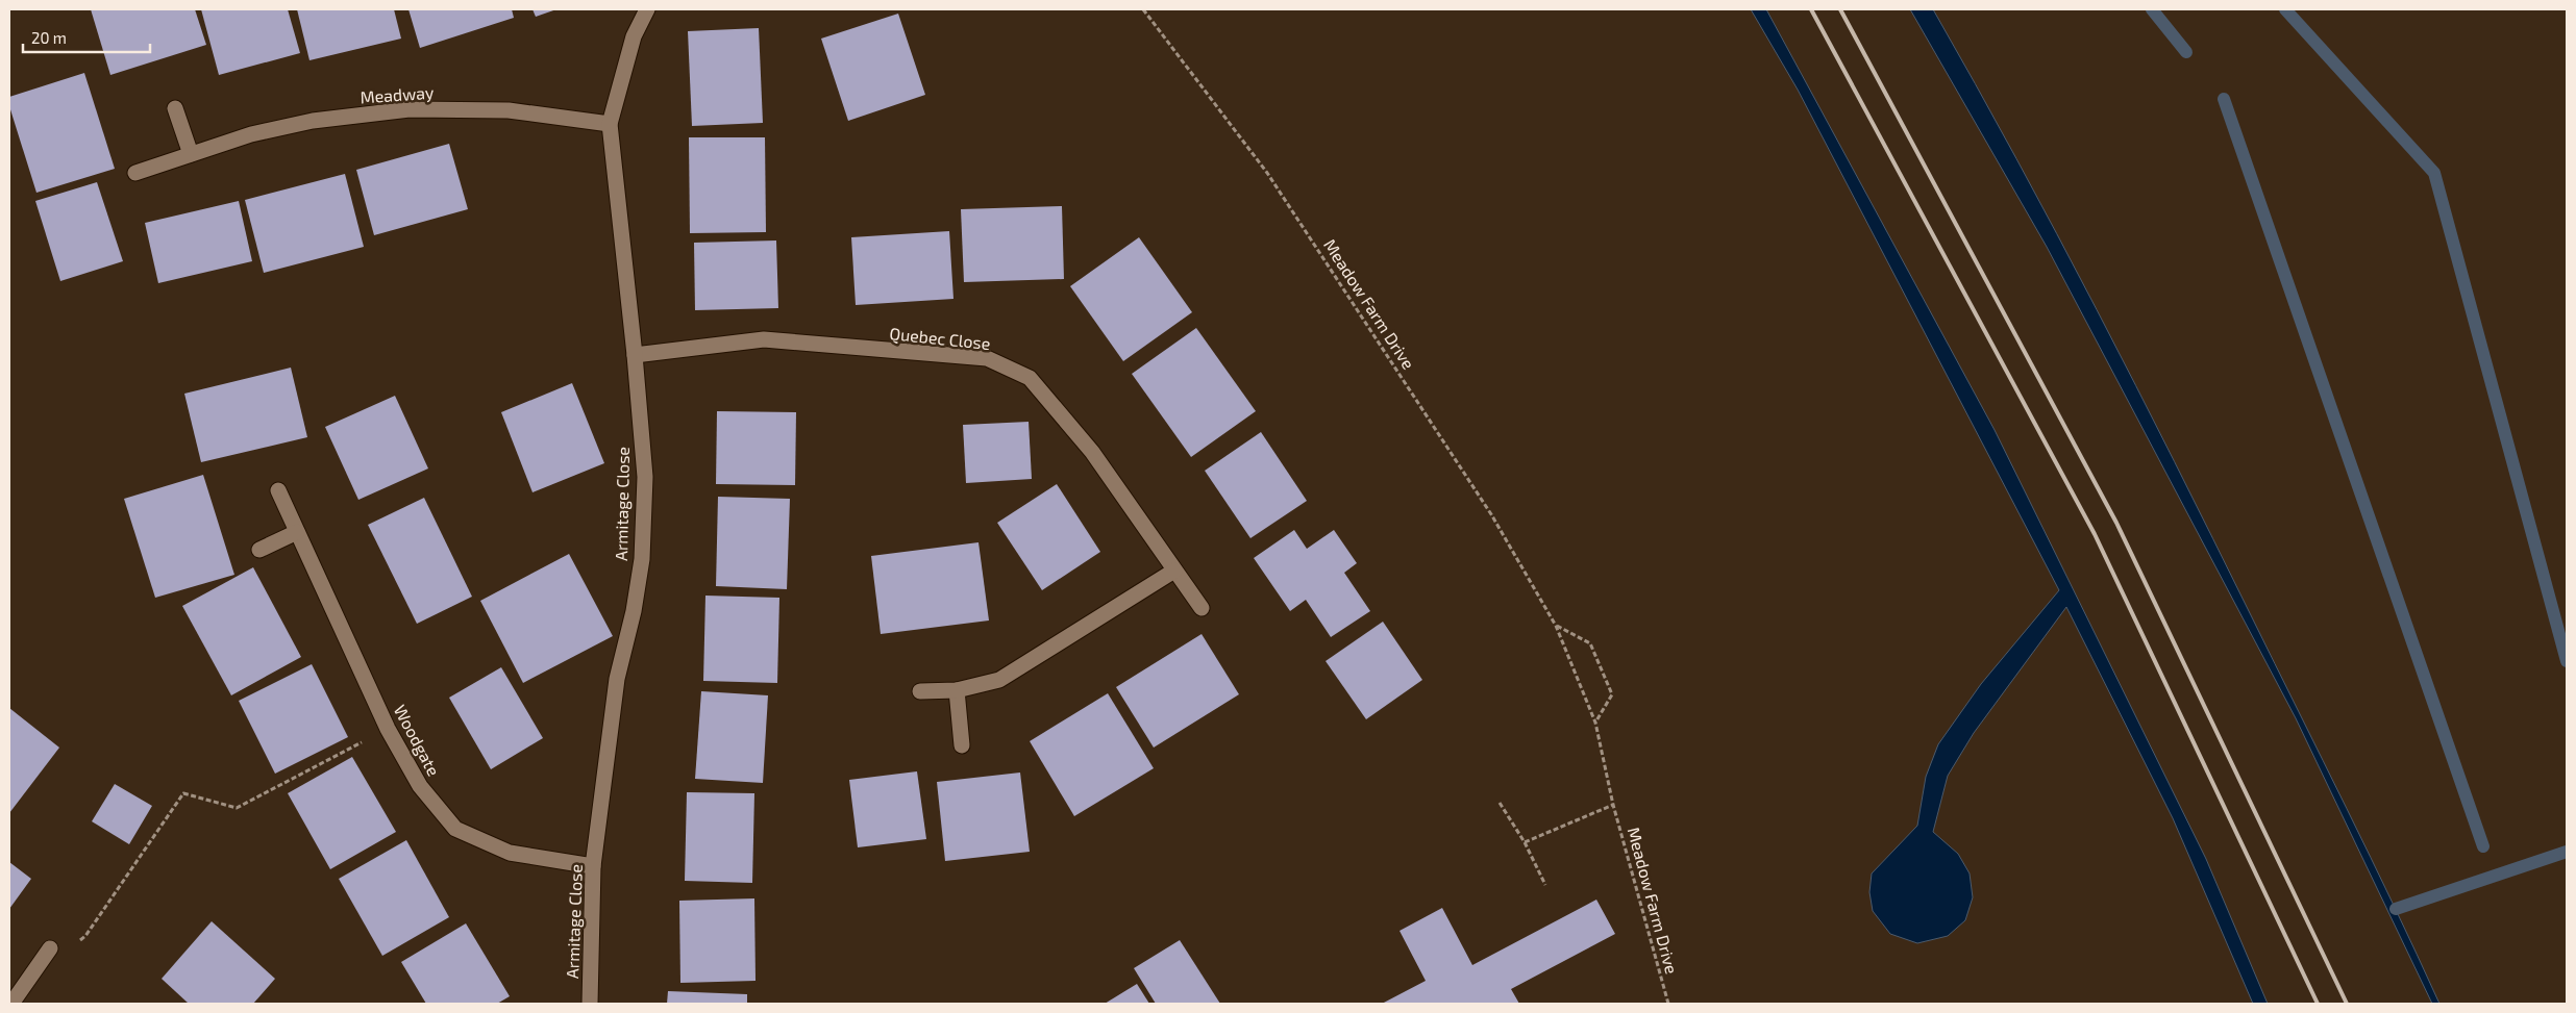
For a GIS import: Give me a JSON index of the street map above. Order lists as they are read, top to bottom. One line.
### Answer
{"streets":{"street":["Meadway","Quebec Close","Armitage Close","Woodgate"],"path":["Meadow Farm Drive"]},"crossings":[["Meadway","Armitage Close"],["Quebec Close","Armitage Close"],["Armitage Close","Woodgate"]],"scale_bar":"20 m"}
